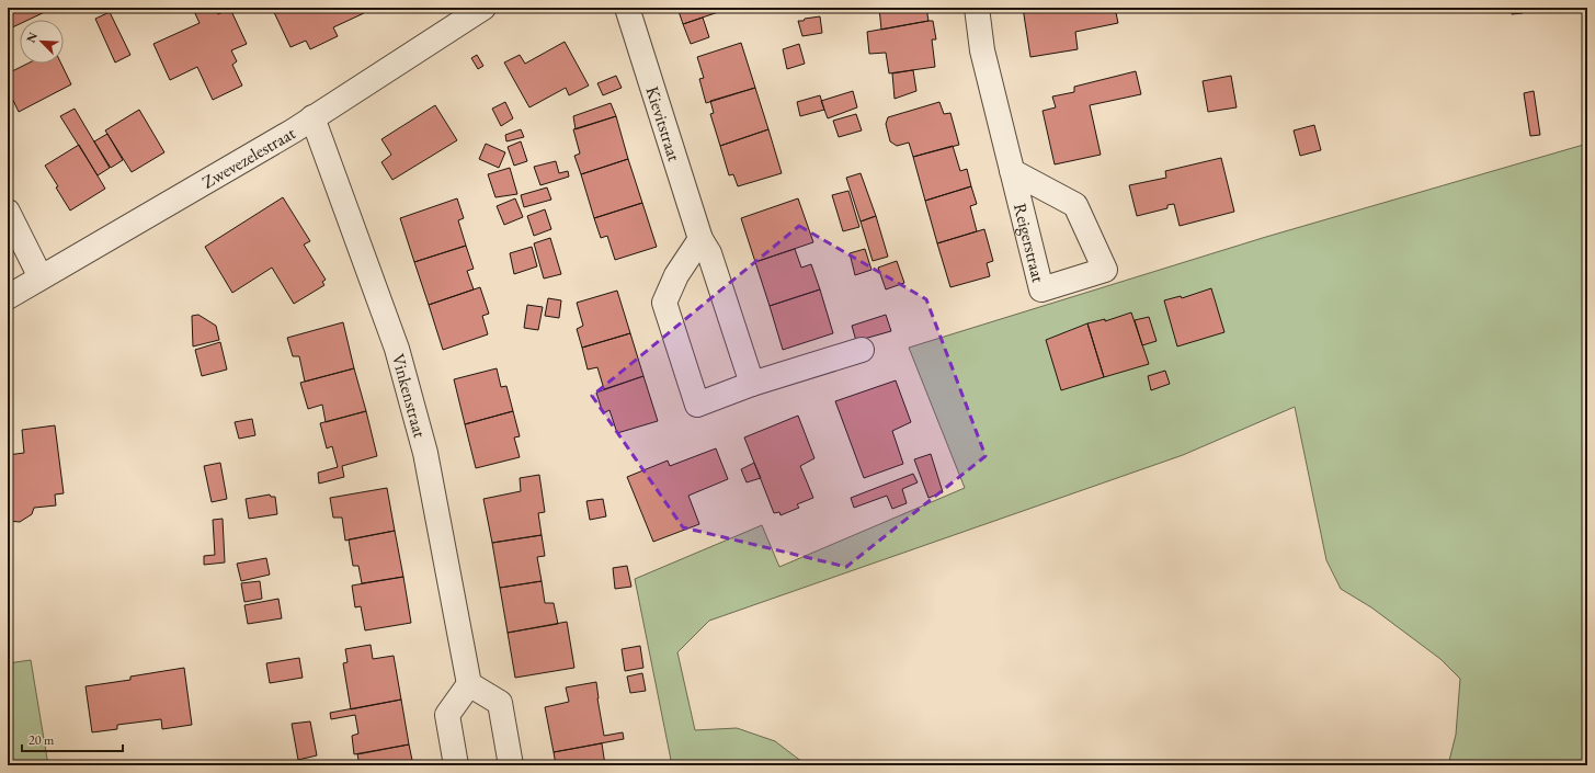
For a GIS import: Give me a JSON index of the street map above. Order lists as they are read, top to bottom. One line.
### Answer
{"streets":{"street":["Kievitstraat","Zwevezelestraat","Reigerstraat","Vinkenstraat"]},"crossings":[["Zwevezelestraat","Vinkenstraat"]],"scale_bar":"20 m","north":"top left"}
